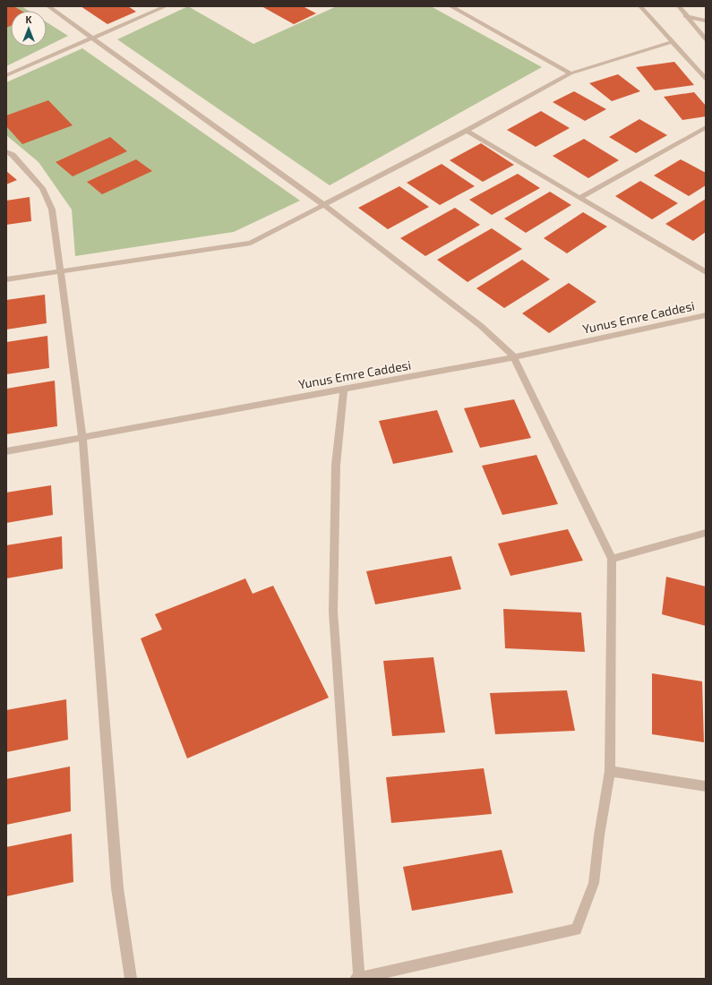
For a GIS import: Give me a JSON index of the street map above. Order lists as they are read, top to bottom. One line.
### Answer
{"streets":{"street":["Yunus Emre Caddesi"]},"north":"top"}
